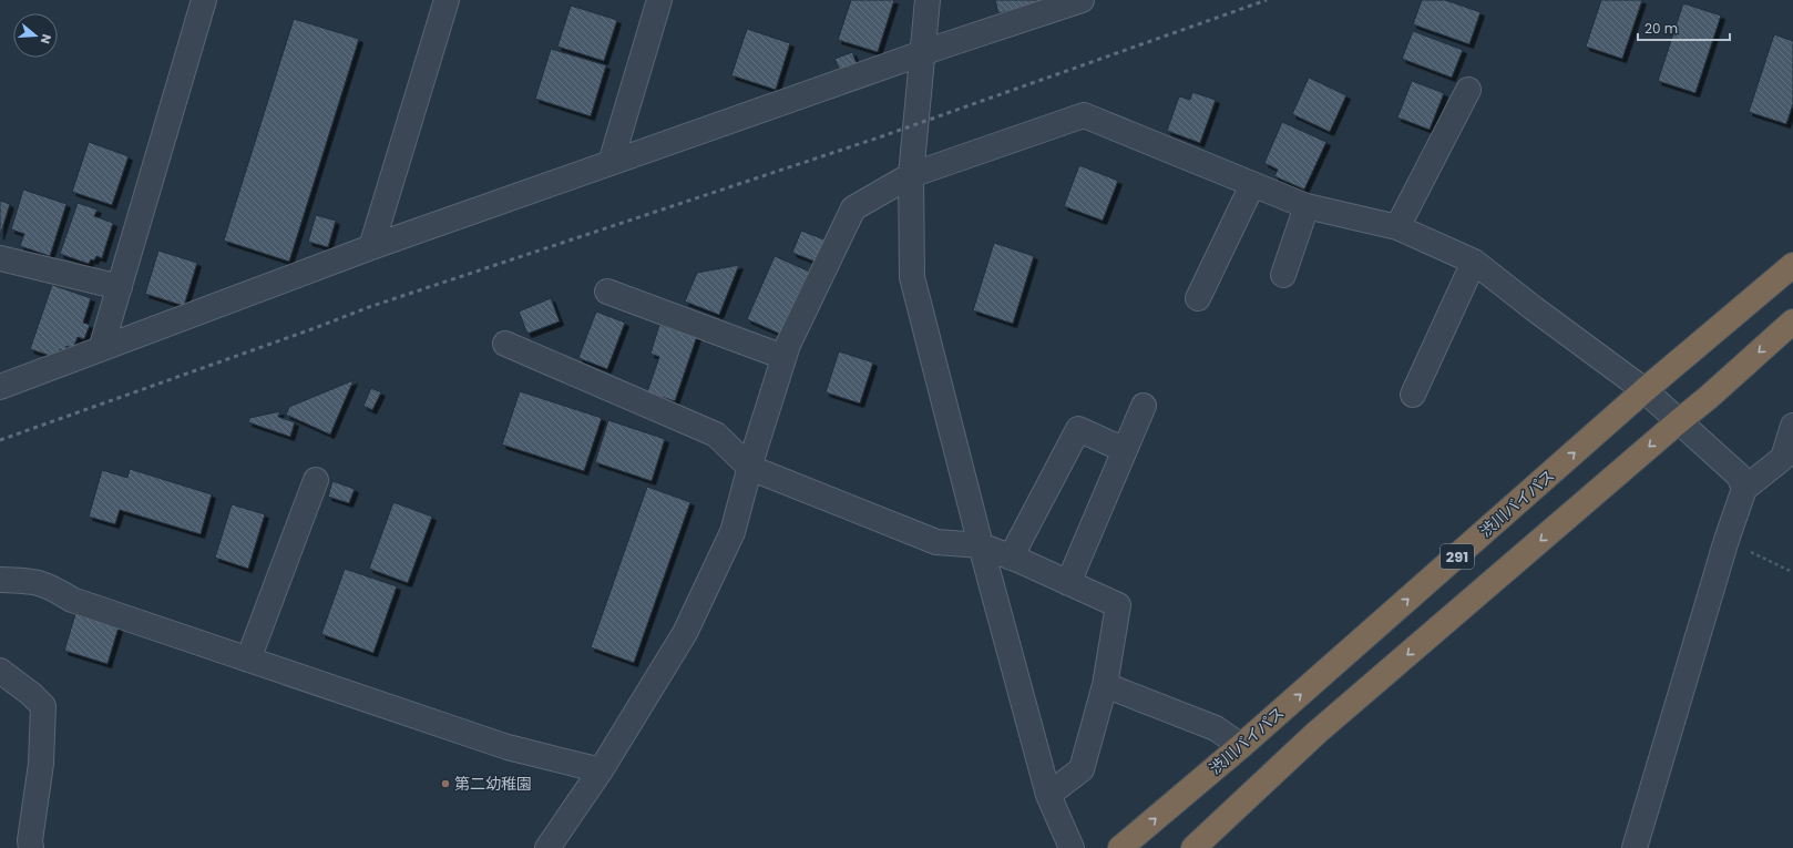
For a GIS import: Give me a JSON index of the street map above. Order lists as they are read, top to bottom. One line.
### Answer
{"streets":{"highway":["渋川バイパス","291"]},"places":["第二幼稚園"],"scale_bar":"20 m","north":"right"}
